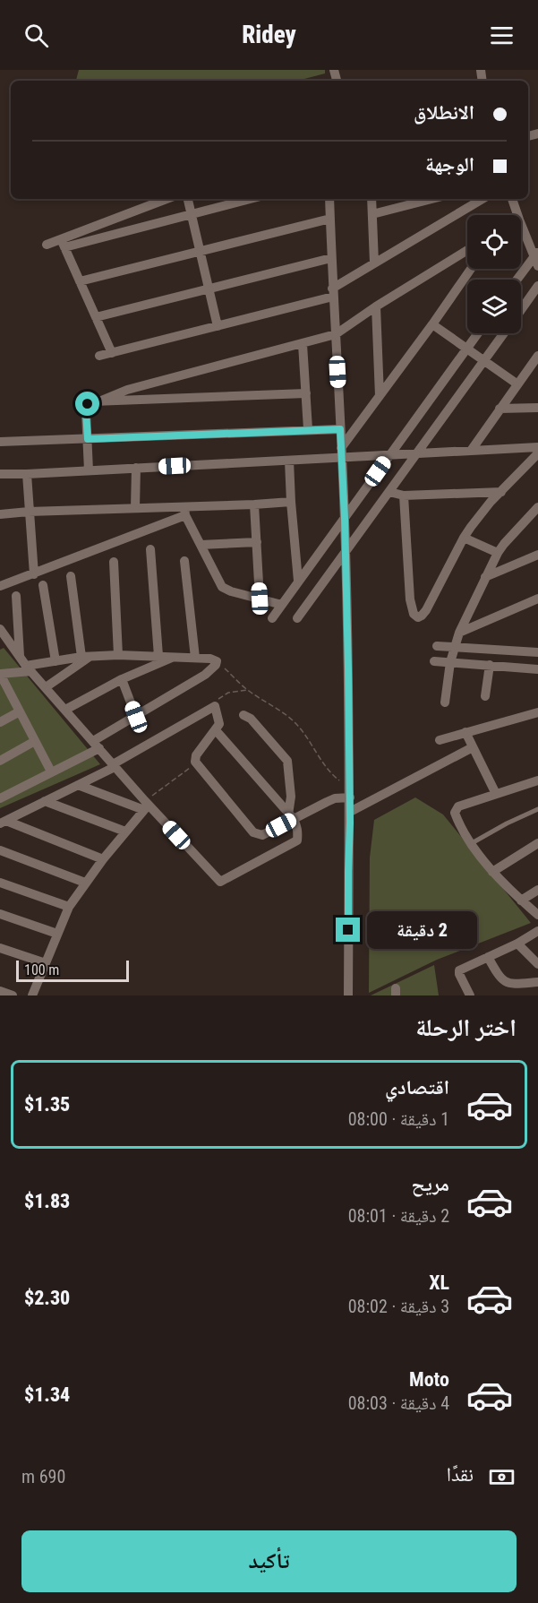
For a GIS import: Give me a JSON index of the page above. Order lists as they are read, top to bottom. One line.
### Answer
{"scale_bar":"100 m","page":{"header":"Ridey","banner":["الانطلاق","الوجهة"],"bubble":"2 دقيقة","scale":"100 m","heading":"اختر الرحلة","list":[{"name":"اقتصادي","note":"1 دقيقة · 08:00","value":"$1.35"},{"name":"مريح","note":"2 دقيقة · 08:01","value":"$1.83"},{"name":"XL","note":"3 دقيقة · 08:02","value":"$2.30"},{"name":"Moto","note":"4 دقيقة · 08:03","value":"$1.34"}],"pay":["نقدًا","690 m"],"buttons":"تأكيد"}}
